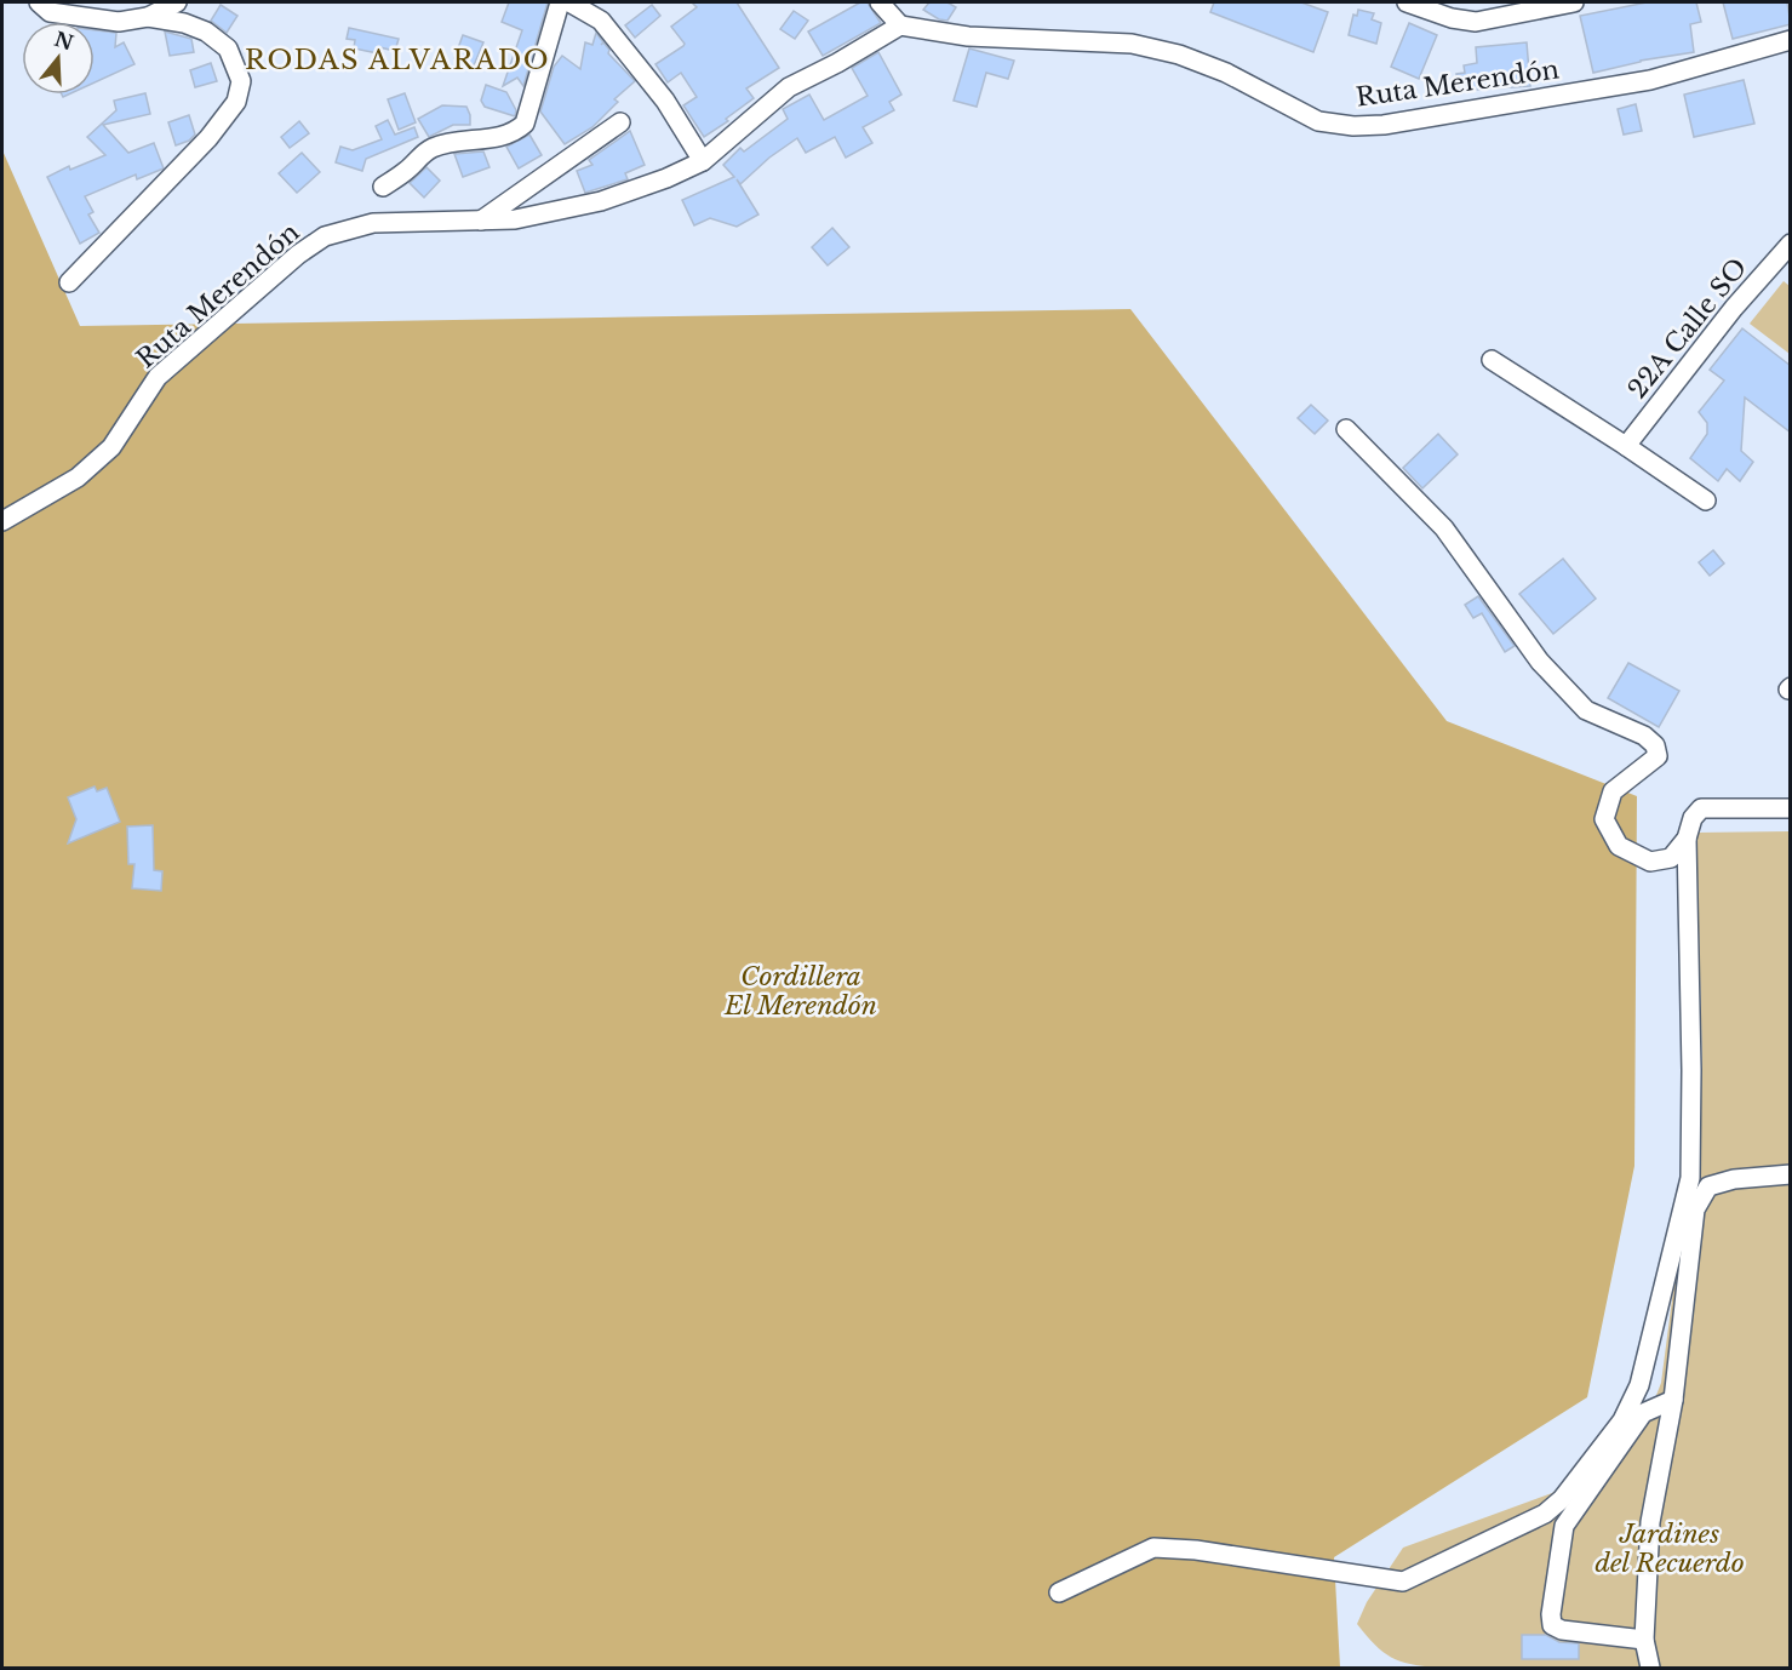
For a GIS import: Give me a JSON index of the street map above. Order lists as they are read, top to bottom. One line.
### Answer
{"streets":{"street":["Ruta Merendón","22A Calle SO"]},"districts":["RODAS ALVARADO"],"parks":["Cordillera El Merendón","Jardines del Recuerdo"],"north":"top"}
